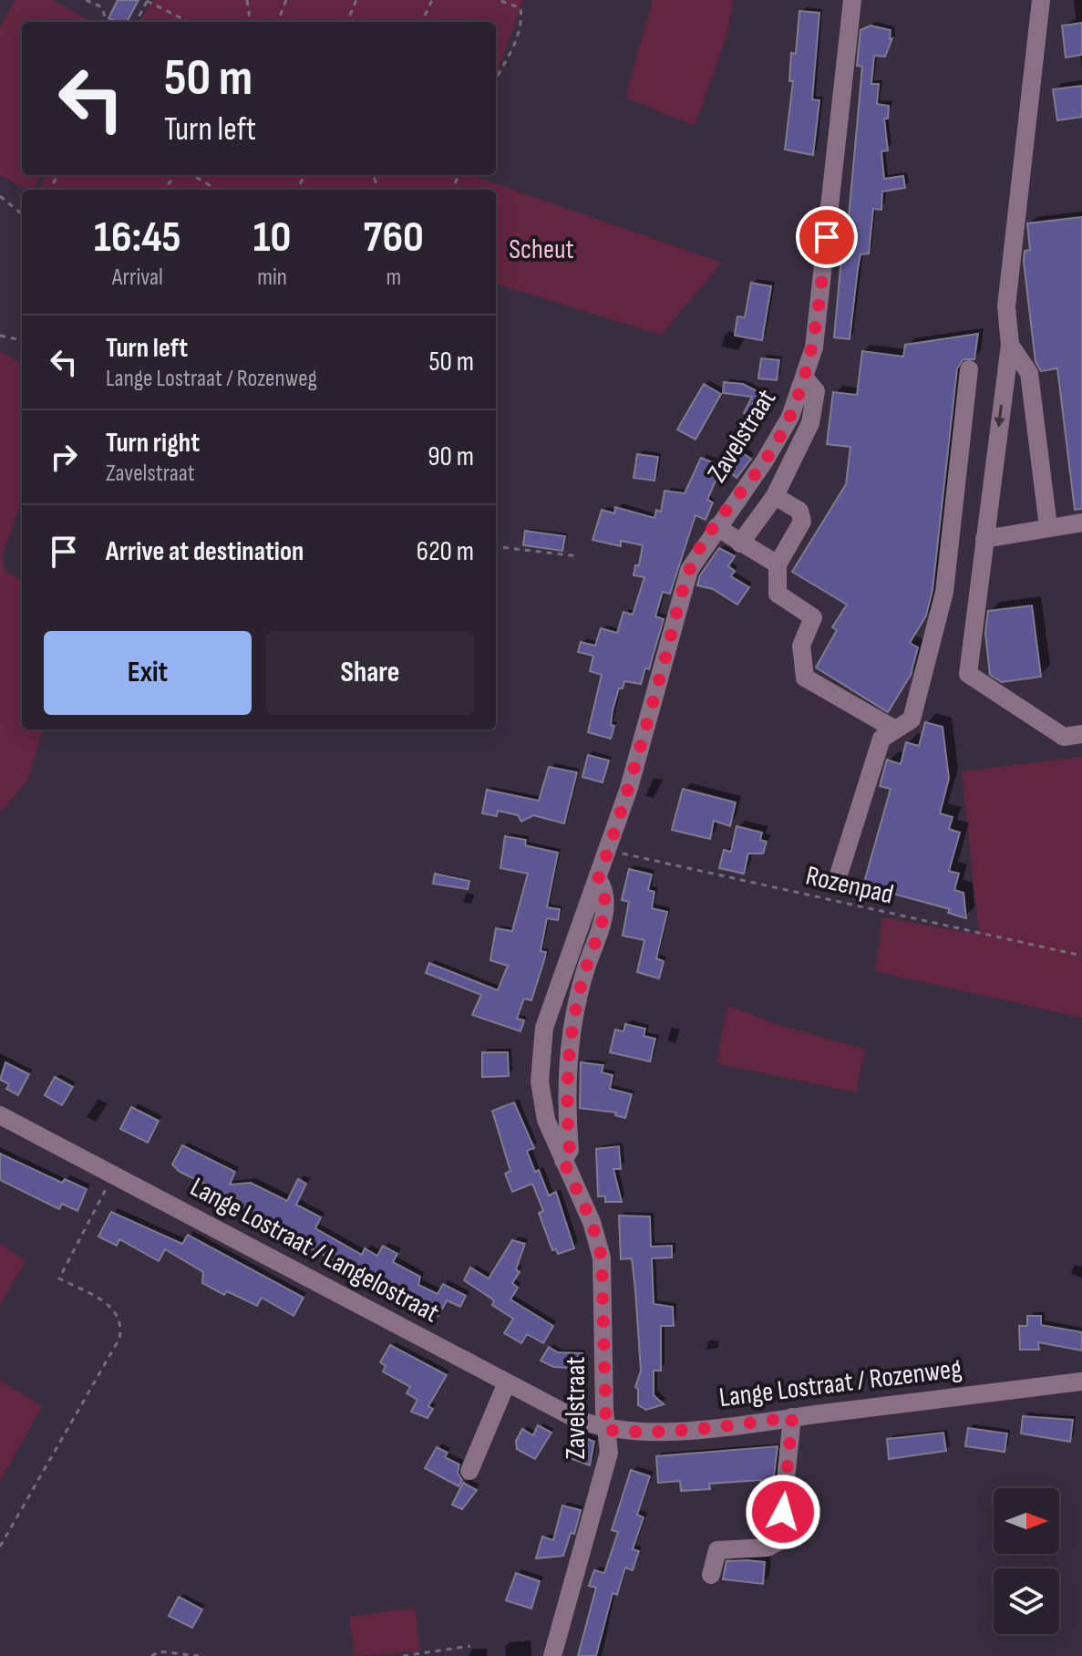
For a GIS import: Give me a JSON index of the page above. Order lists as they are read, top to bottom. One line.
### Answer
{"streets":{"street":["Zavelstraat","Lange Lostraat / Langelostraat","Lange Lostraat / Rozenweg"],"path":["Rozenpad"]},"crossings":[["Zavelstraat","Rozenpad"],["Zavelstraat","Lange Lostraat / Langelostraat"],["Zavelstraat","Lange Lostraat / Rozenweg"],["Lange Lostraat / Langelostraat","Lange Lostraat / Rozenweg"]],"parks":["Scheut"],"north":"right","page":{"turn":["50 m","Turn left"],"eta":["16:45","Arrival","10","min","760","m"],"list":[{"name":"Turn left","note":"Lange Lostraat / Rozenweg","value":"50 m"},{"name":"Turn right","note":"Zavelstraat","value":"90 m"},{"name":"Arrive at destination","value":"620 m"}],"buttons":["Exit","Share"]}}
